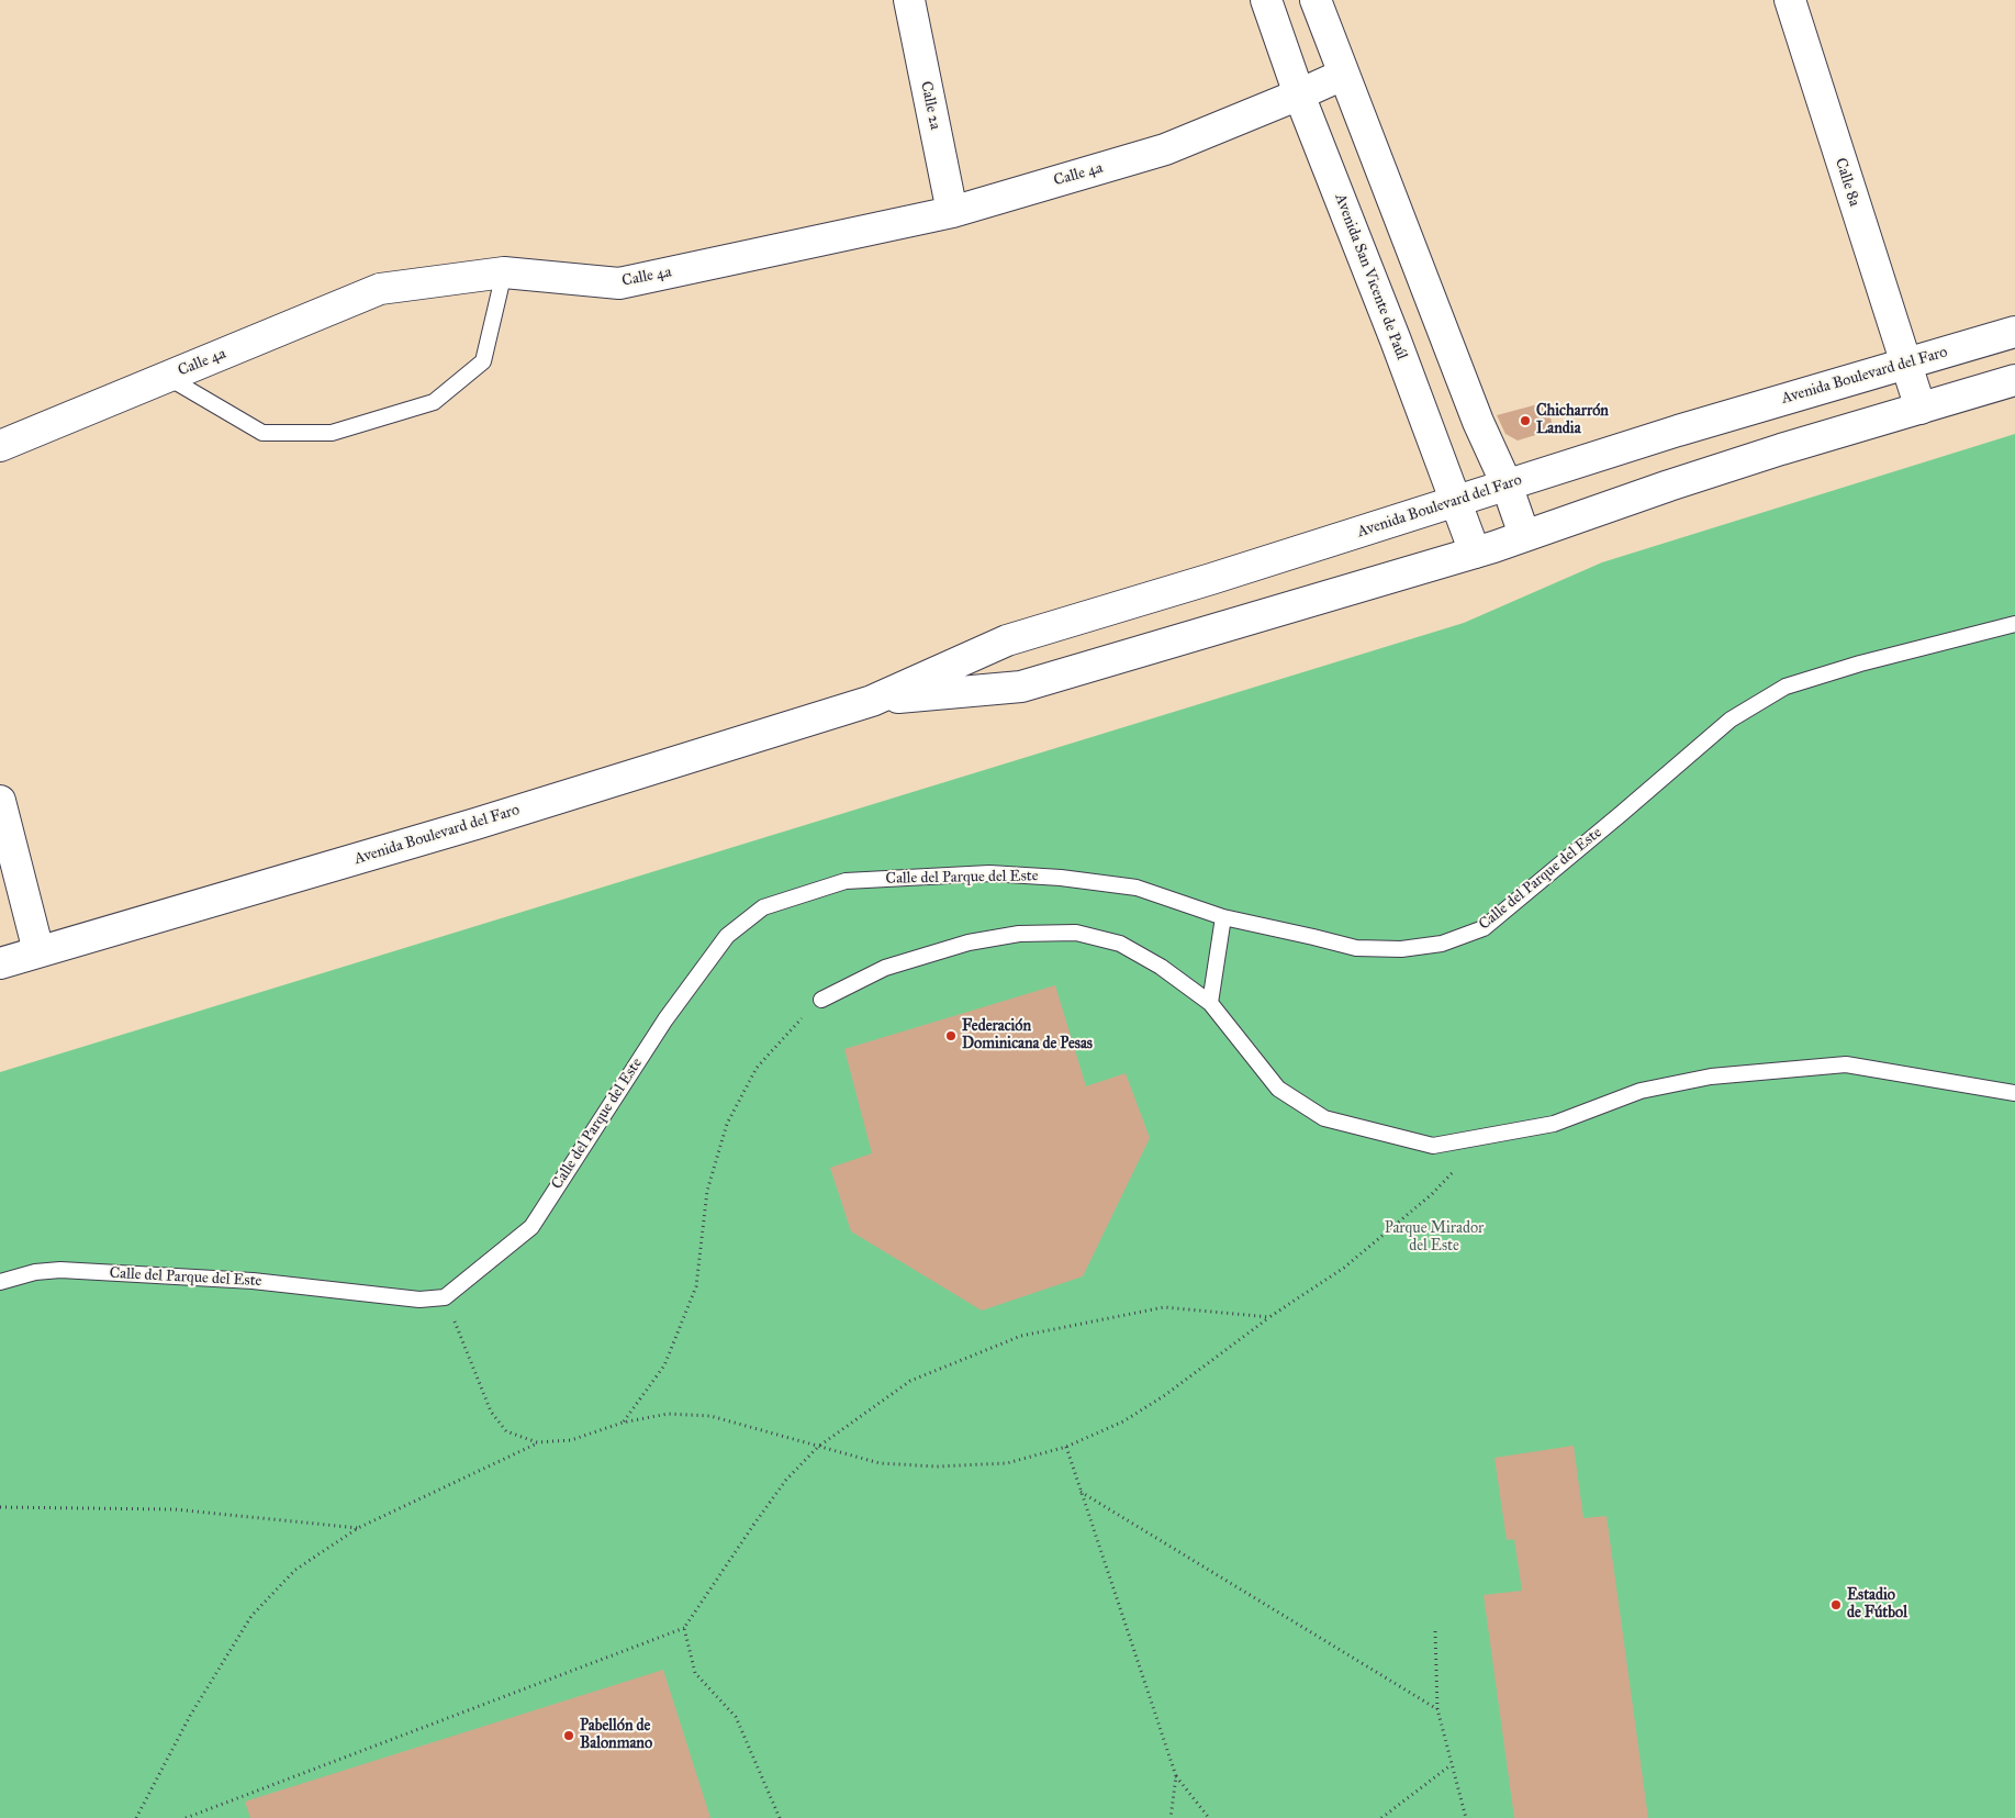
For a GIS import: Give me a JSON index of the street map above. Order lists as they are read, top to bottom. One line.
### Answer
{"streets":{"street":["Calle 2a","Calle 4a","Calle 8a","Avenida San Vicente de Paúl","Avenida Boulevard del Faro"],"lane":["Calle del Parque del Este"]},"crossings":[["Calle 2a","Calle 4a"],["Calle 4a","Avenida San Vicente de Paúl"],["Calle 8a","Avenida Boulevard del Faro"],["Avenida San Vicente de Paúl","Avenida Boulevard del Faro"]],"parks":["Parque Mirador del Este"],"places":["Chicharrón Landia","Federación Dominicana de Pesas","Estadio de Fútbol","Pabellón de Balonmano"]}
